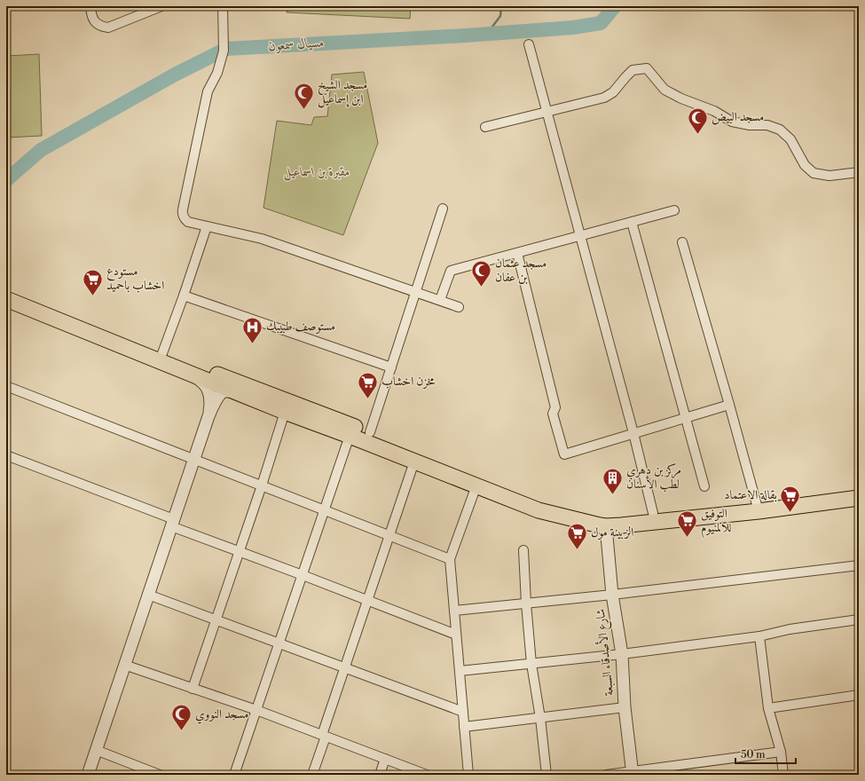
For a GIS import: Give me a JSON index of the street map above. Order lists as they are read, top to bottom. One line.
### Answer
{"streets":{"street":["شارع الأصدقاء السبعة"]},"water":["مسيال سمعون"],"parks":["مقبرة بن اسماعيل"],"places":{"mosque":["مسجد الشيخ ابن إسماعيل","مسجد البيض","مسجد عثمان بن عفان","مسجد النووي"],"supermarket":["مستودع اخشاب باحميد","مخزن اخشاب","بقالة الاعتماد","التوفيق للالمنيوم","الزبينة مول"],"hospital":["مستوصف طبيبك"],"building":["مركز بن دهري لطب الأسنان"]},"scale_bar":"50 m"}
